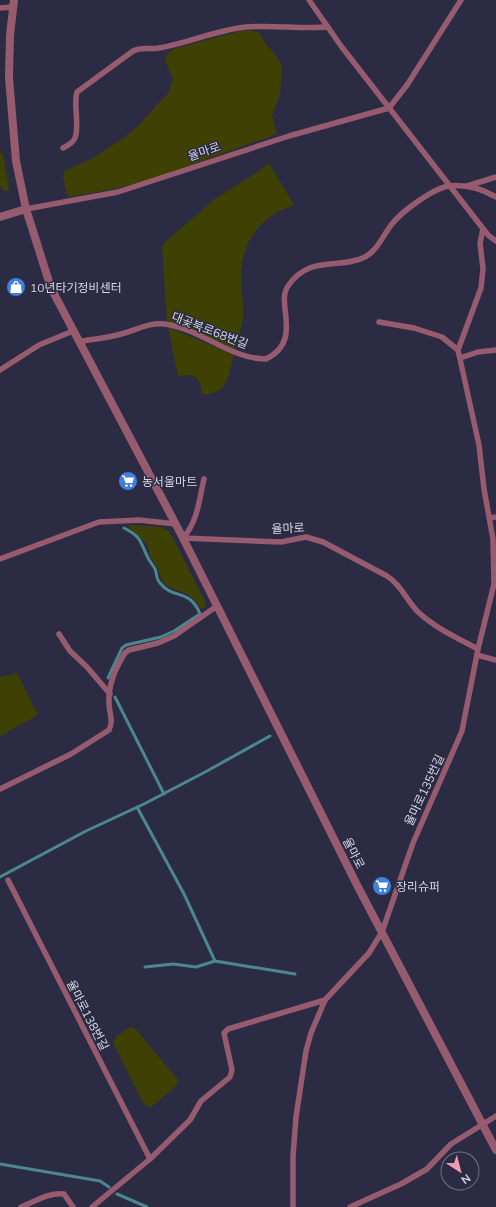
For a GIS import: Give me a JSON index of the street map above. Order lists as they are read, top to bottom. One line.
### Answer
{"streets":{"street":["율마로"],"lane":["대곶북로68번길","율마로135번길","율마로138번길"]},"crossings":[["율마로","대곶북로68번길"],["율마로","율마로135번길"]],"places":{"shop":["10년타기정비센터"],"supermarket":["농서울마트","장리슈퍼"]},"north":"bottom right"}
